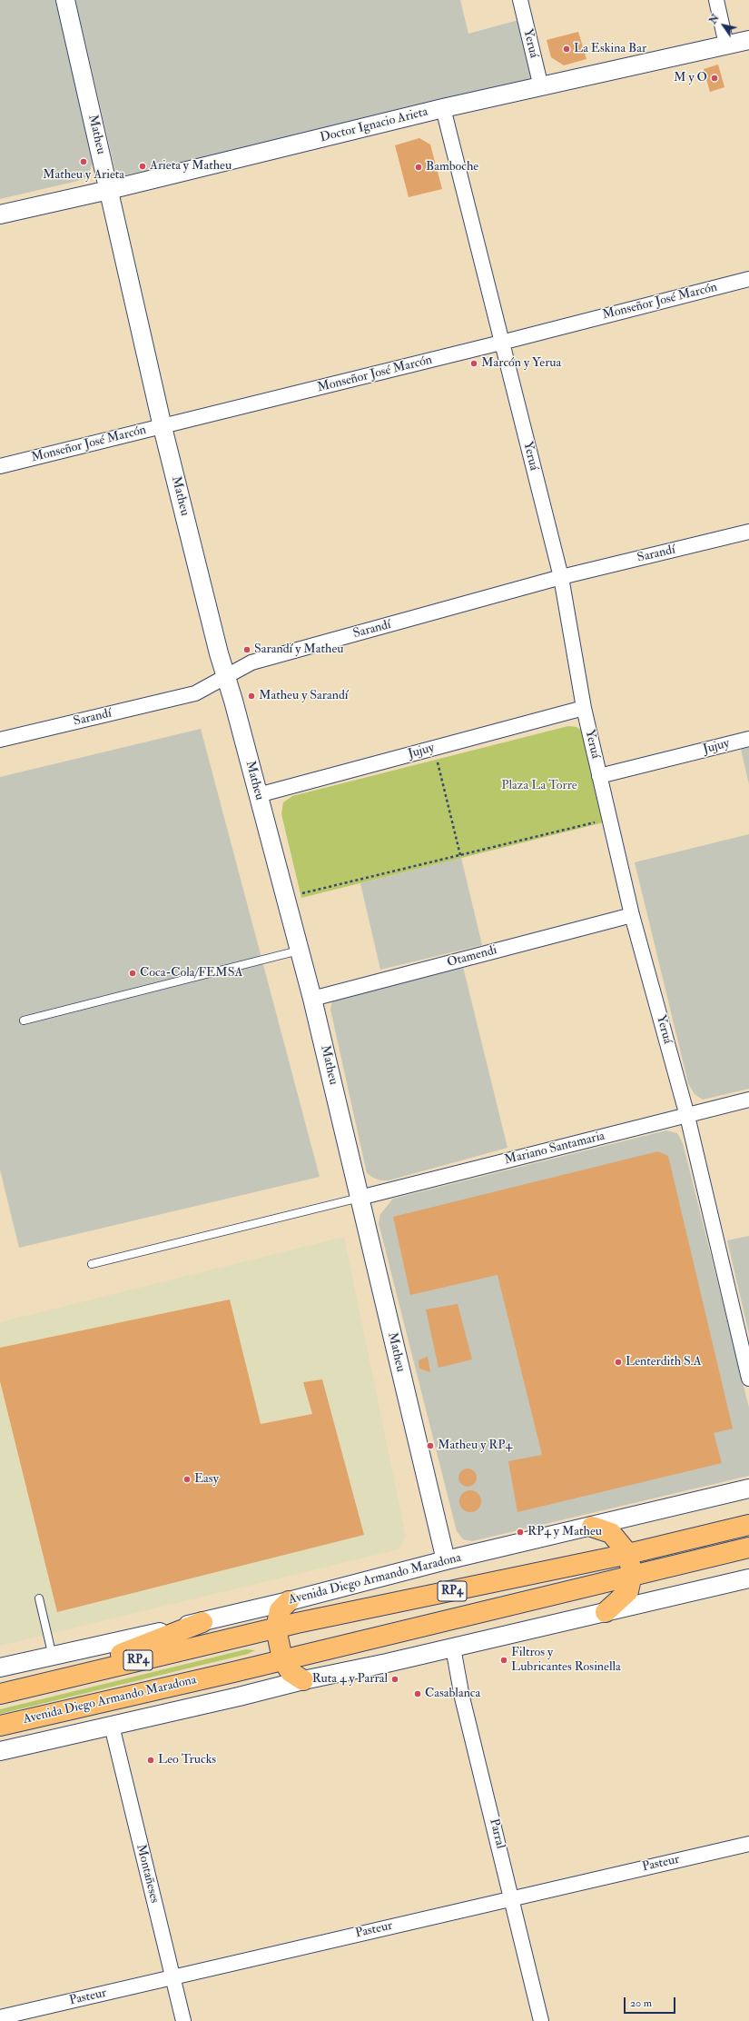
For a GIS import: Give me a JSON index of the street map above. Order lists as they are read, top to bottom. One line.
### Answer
{"streets":{"main road":["Avenida Diego Armando Maradona","RP4"],"street":["Yeruá","Doctor Ignacio Arieta","Matheu","Monseñor José Marcón","Sarandí","Jujuy","Otamendi","Mariano Santamaria","Parral","Pasteur","Montañeses"]},"crossings":[["Yeruá","Doctor Ignacio Arieta"],["Yeruá","Monseñor José Marcón"],["Yeruá","Sarandí"],["Yeruá","Jujuy"],["Yeruá","Otamendi"],["Yeruá","Mariano Santamaria"],["Doctor Ignacio Arieta","Matheu"],["Matheu","Monseñor José Marcón"],["Matheu","Sarandí"],["Matheu","Jujuy"],["Matheu","Otamendi"],["Matheu","Mariano Santamaria"],["Matheu","Avenida Diego Armando Maradona"],["Avenida Diego Armando Maradona","Parral"],["Avenida Diego Armando Maradona","Montañeses"],["Parral","Pasteur"],["Pasteur","Montañeses"]],"parks":["Plaza La Torre"],"places":["La Eskina Bar","M y O","Matheu y Arieta","Arieta y Matheu","Bamboche","Marcón y Yerua","Sarandí y Matheu","Matheu y Sarandí","Coca-Cola/FEMSA","Lenterdith S.A","Matheu y RP4","Easy","RP4 y Matheu","Filtros y Lubricantes Rosinella","Ruta 4 y Parral","Casablanca","Leo Trucks"],"scale_bar":"20 m","north":"top left"}
